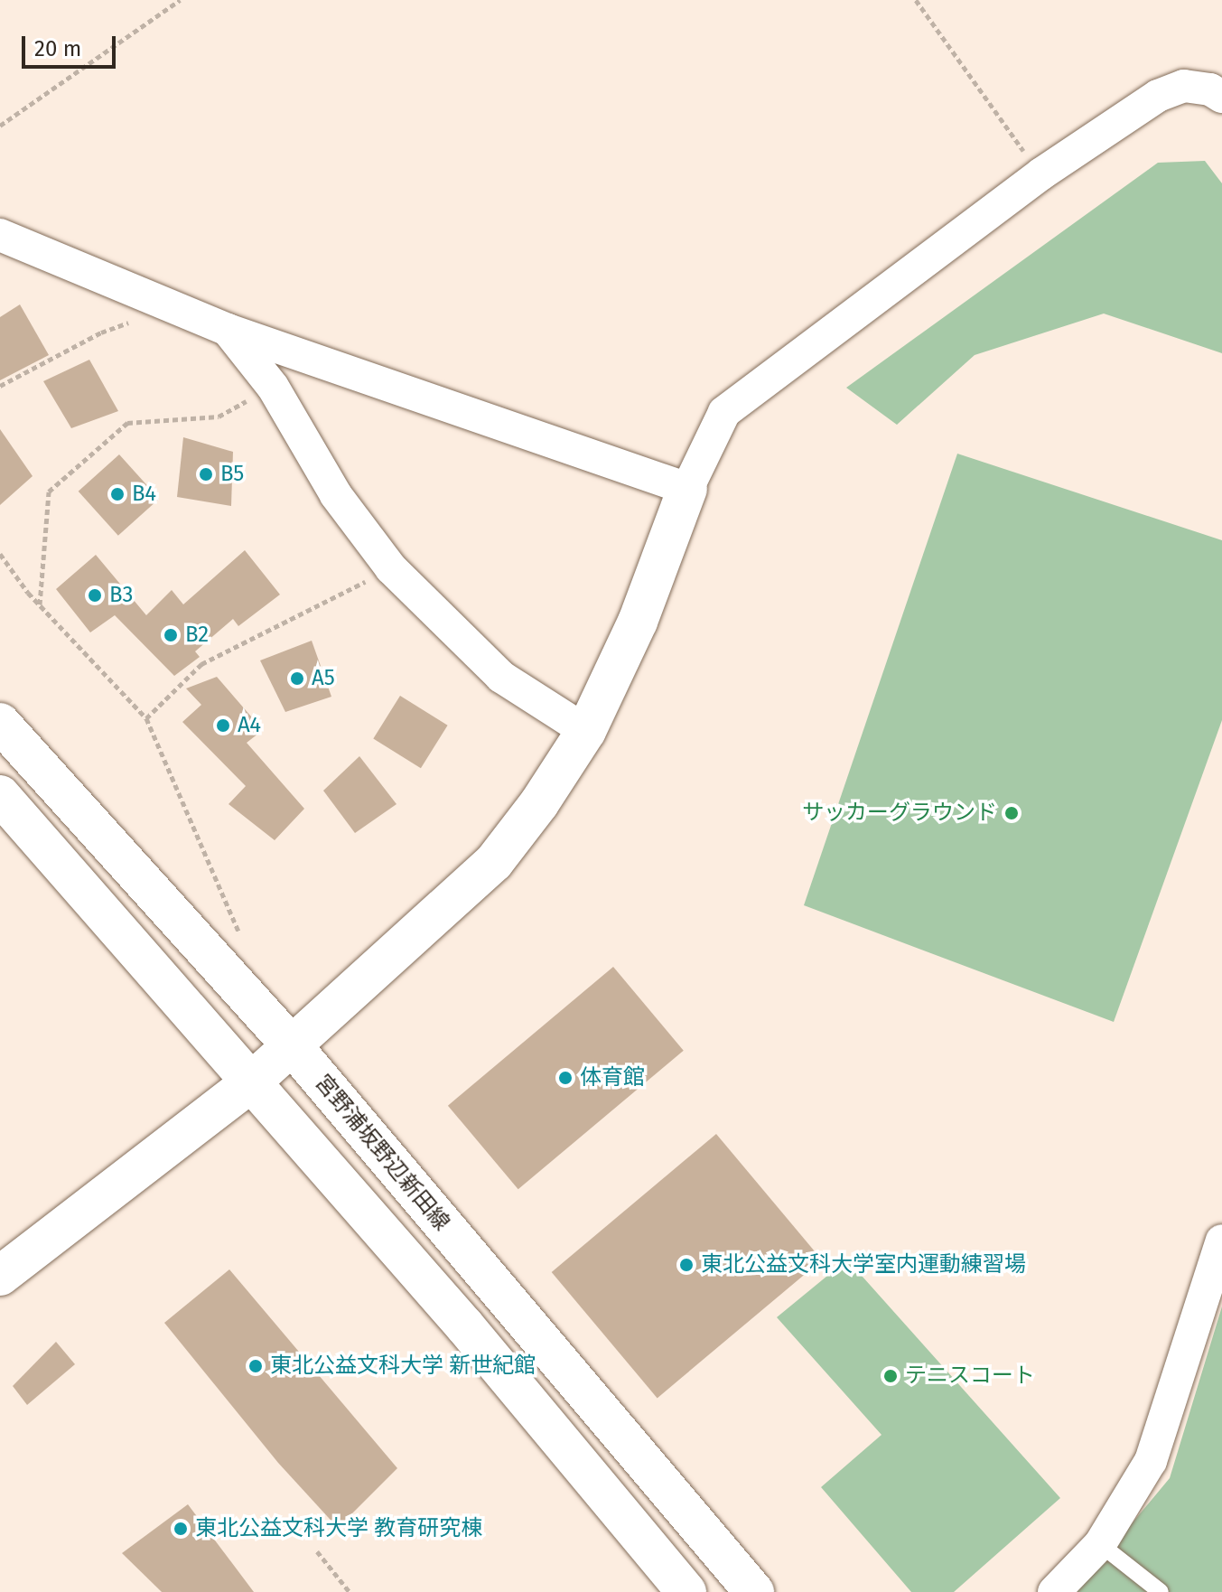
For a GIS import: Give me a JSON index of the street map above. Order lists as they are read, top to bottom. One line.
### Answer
{"streets":{"main road":["宮野浦坂野辺新田線"]},"places":["B5","B4","B3","B2","A5","A4","サッカーグラウンド","体育館","東北公益文科大学室内運動練習場","東北公益文科大学 新世紀館","テニスコート","東北公益文科大学 教育研究棟"],"scale_bar":"20 m"}
